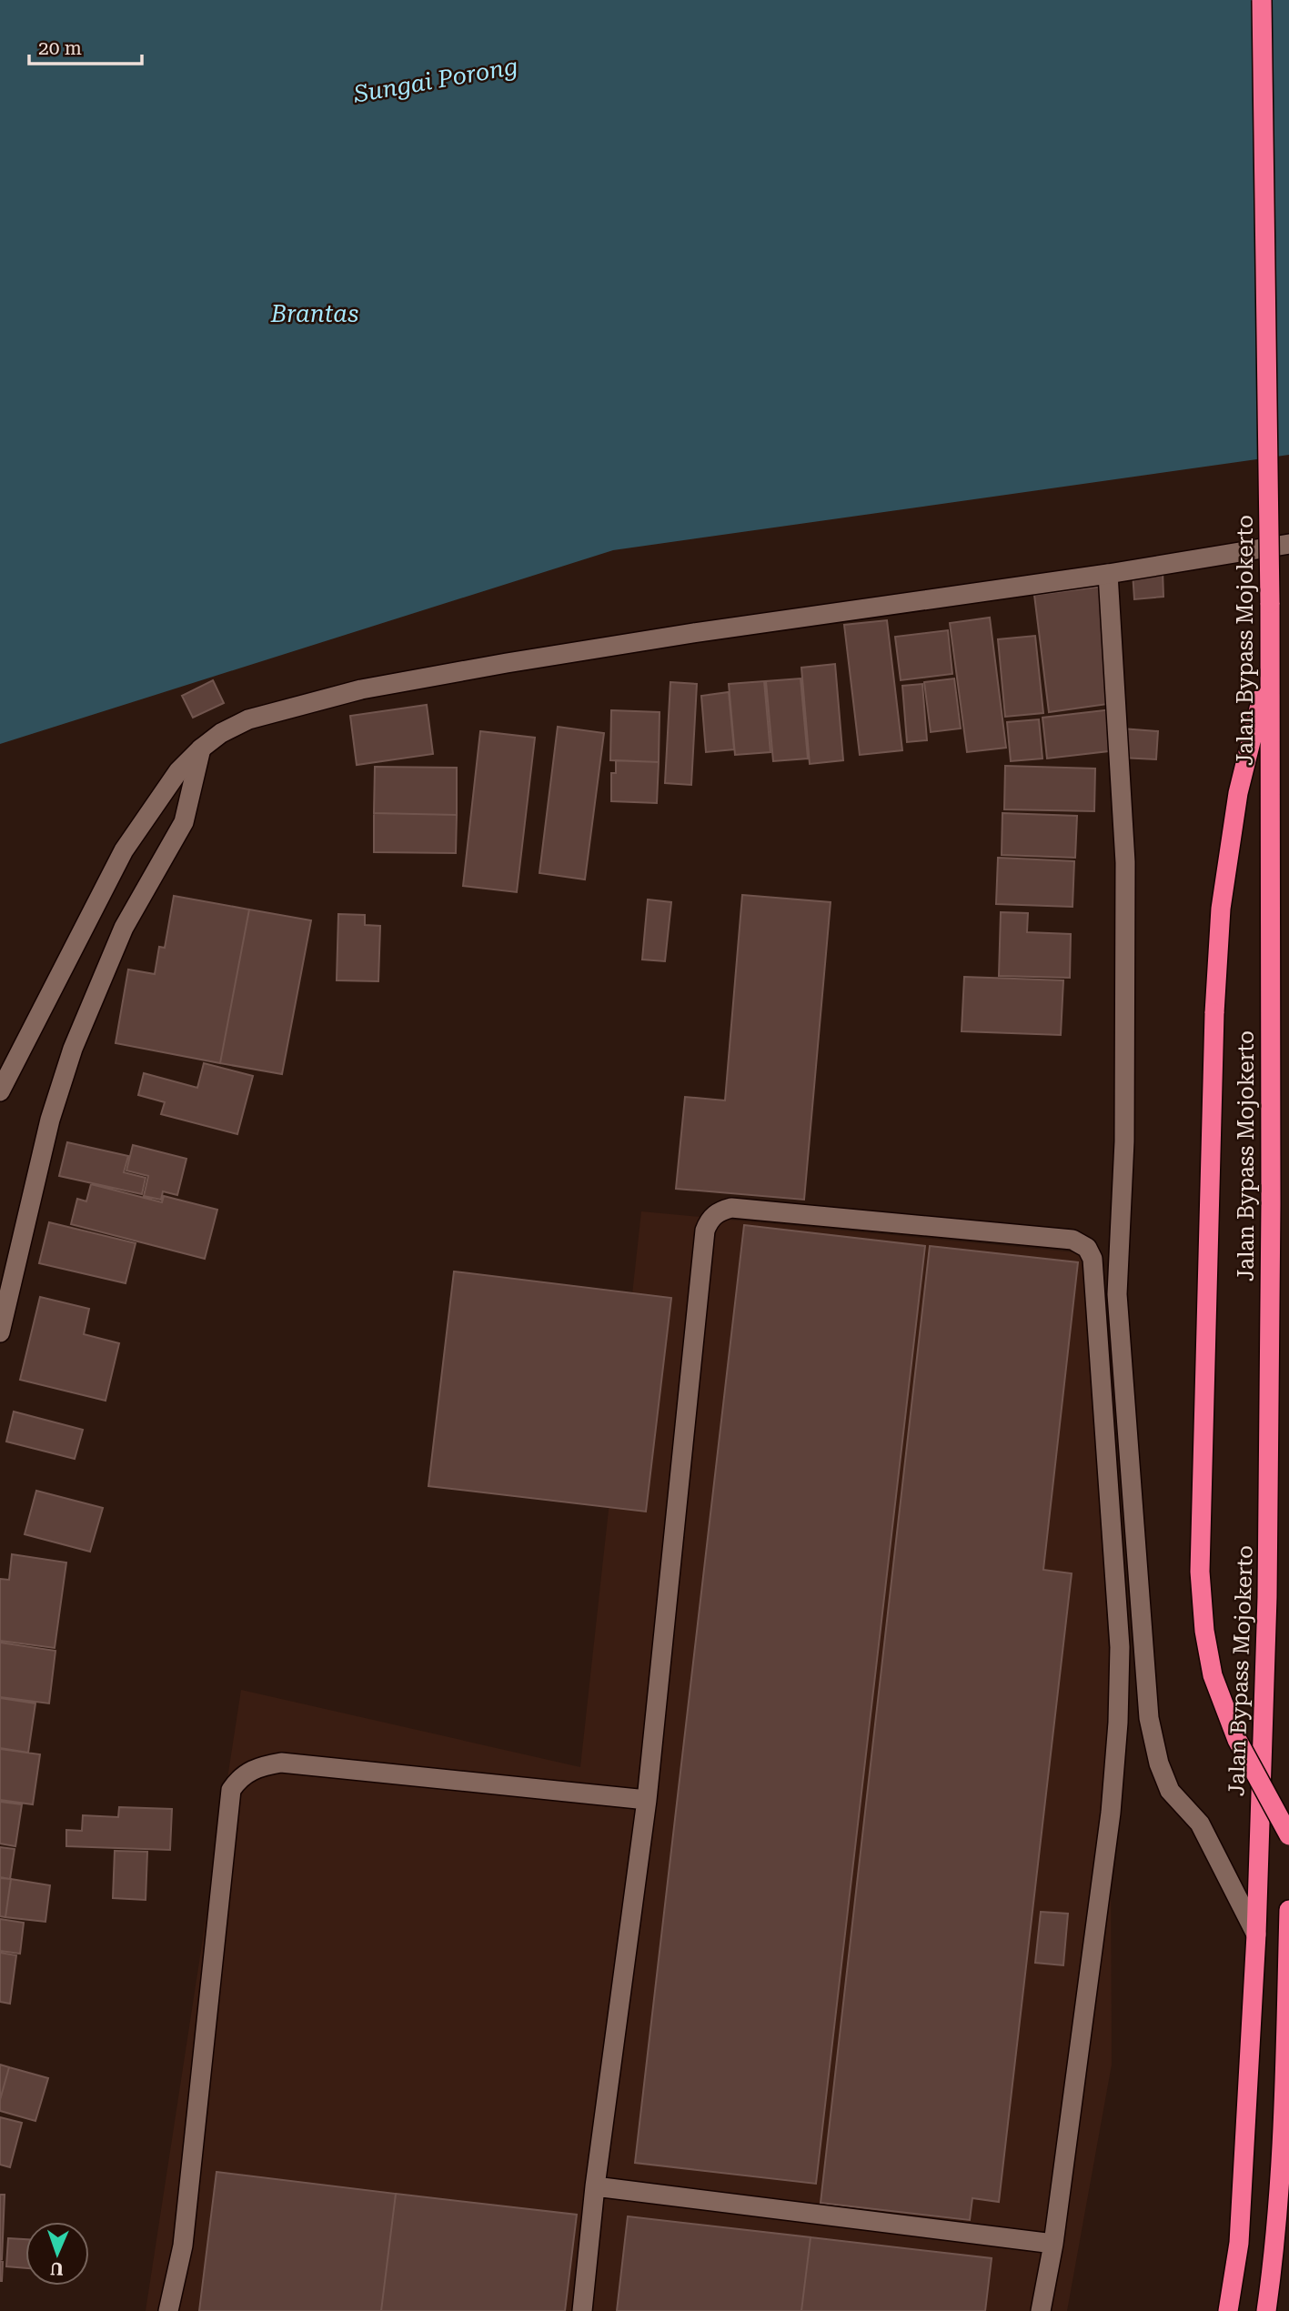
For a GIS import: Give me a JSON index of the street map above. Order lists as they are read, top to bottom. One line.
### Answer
{"streets":{"highway":["Jalan Bypass Mojokerto"]},"water":["Sungai Porong","Brantas"],"scale_bar":"20 m","north":"bottom"}
